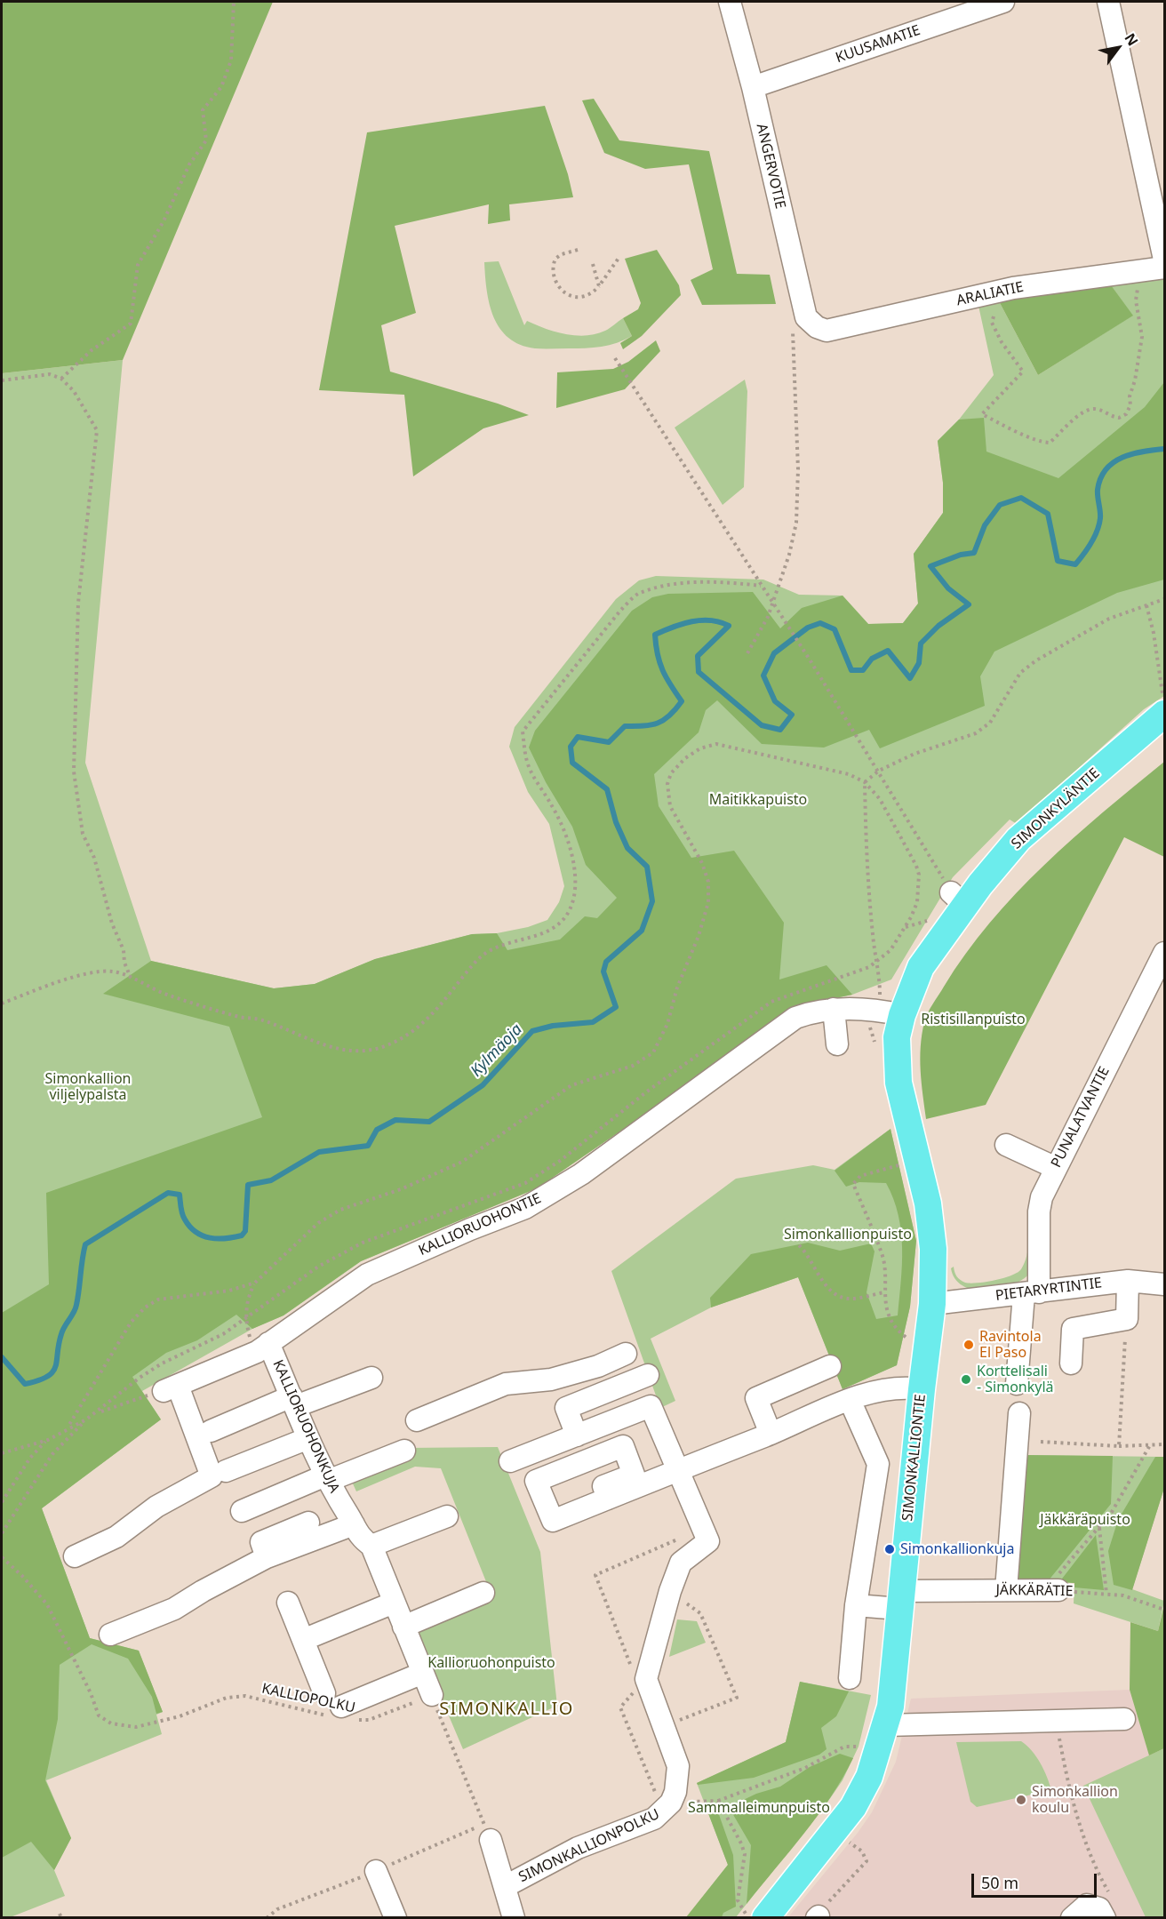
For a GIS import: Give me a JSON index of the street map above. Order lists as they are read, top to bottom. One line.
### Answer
{"streets":{"main road":["SIMONKYLÄNTIE","SIMONKALLIONTIE"],"street":["KUUSAMATIE","ANGERVOTIE","ARALIATIE","PUNALATVANTIE","KALLIORUOHONTIE","PIETARYRTINTIE","KALLIORUOHONKUJA","JÄKKÄRÄTIE","SIMONKALLIONPOLKU"],"path":["KALLIOPOLKU"]},"crossings":[["KUUSAMATIE","ANGERVOTIE"],["ANGERVOTIE","ARALIATIE"],["SIMONKYLÄNTIE","SIMONKALLIONTIE"],["PUNALATVANTIE","PIETARYRTINTIE"],["KALLIORUOHONTIE","KALLIORUOHONKUJA"],["KALLIORUOHONTIE","SIMONKALLIONTIE"],["PIETARYRTINTIE","SIMONKALLIONTIE"],["KALLIORUOHONKUJA","KALLIOPOLKU"],["SIMONKALLIONTIE","JÄKKÄRÄTIE"]],"districts":["SIMONKALLIO"],"water":["Kylmäoja"],"parks":["Maitikkapuisto","Ristisillanpuisto","Simonkallion viljelypalsta","Simonkallionpuisto","Jäkkäräpuisto","Kallioruohonpuisto","Sammalleimunpuisto"],"places":["Ravintola El Paso","Korttelisali - Simonkylä","Simonkallionkuja","Simonkallion koulu"],"scale_bar":"50 m","north":"top right"}
